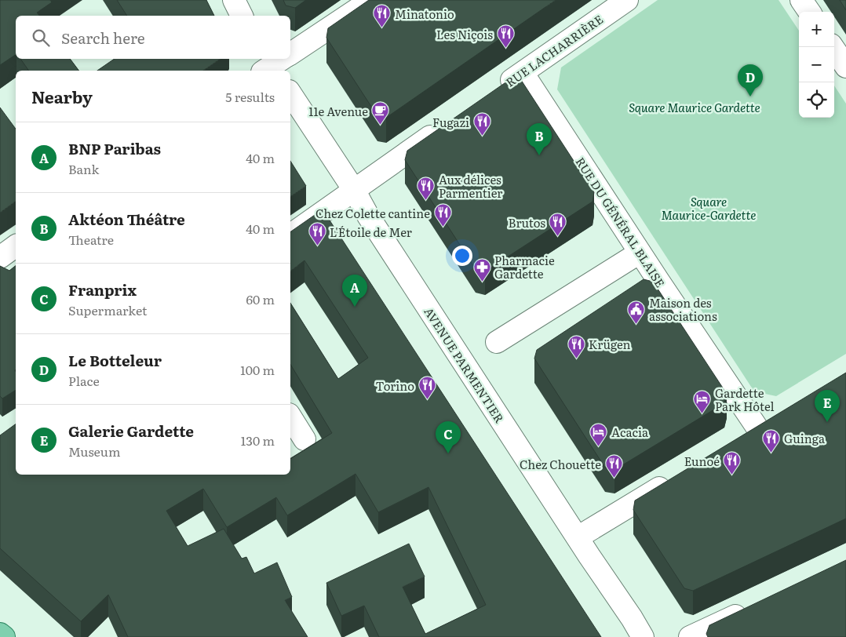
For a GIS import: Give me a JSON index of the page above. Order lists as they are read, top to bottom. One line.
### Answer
{"streets":{"street":["RUE LACHARRIÈRE","RUE DU GÉNÉRAL BLAISE","AVENUE PARMENTIER"]},"crossings":[["RUE LACHARRIÈRE","RUE DU GÉNÉRAL BLAISE"]],"parks":["Square Maurice Gardette","Square Maurice-Gardette"],"places":{"restaurant":["Minatonio","Les Niçois","Fugazi","Aux délices Parmentier","Chez Colette cantine","Brutos","L'Étoile de Mer","Krügen","Torino","Guinga","Eunoé","Chez Chouette"],"cafe":["11e Avenue"],"pharmacy":["Pharmacie Gardette"],"public building":["Maison des associations"],"hotel":["Gardette Park Hôtel","Acacia"]},"page":{"map_buttons":["+","−"],"search":"Search here","pins":["D","B","A","E","C"],"heading":["Nearby","5 results"],"list":[{"mark":"A","name":"BNP Paribas","note":"Bank","value":"40 m"},{"mark":"B","name":"Aktéon Théâtre","note":"Theatre","value":"40 m"},{"mark":"C","name":"Franprix","note":"Supermarket","value":"60 m"},{"mark":"D","name":"Le Botteleur","note":"Place","value":"100 m"},{"mark":"E","name":"Galerie Gardette","note":"Museum","value":"130 m"}]}}
